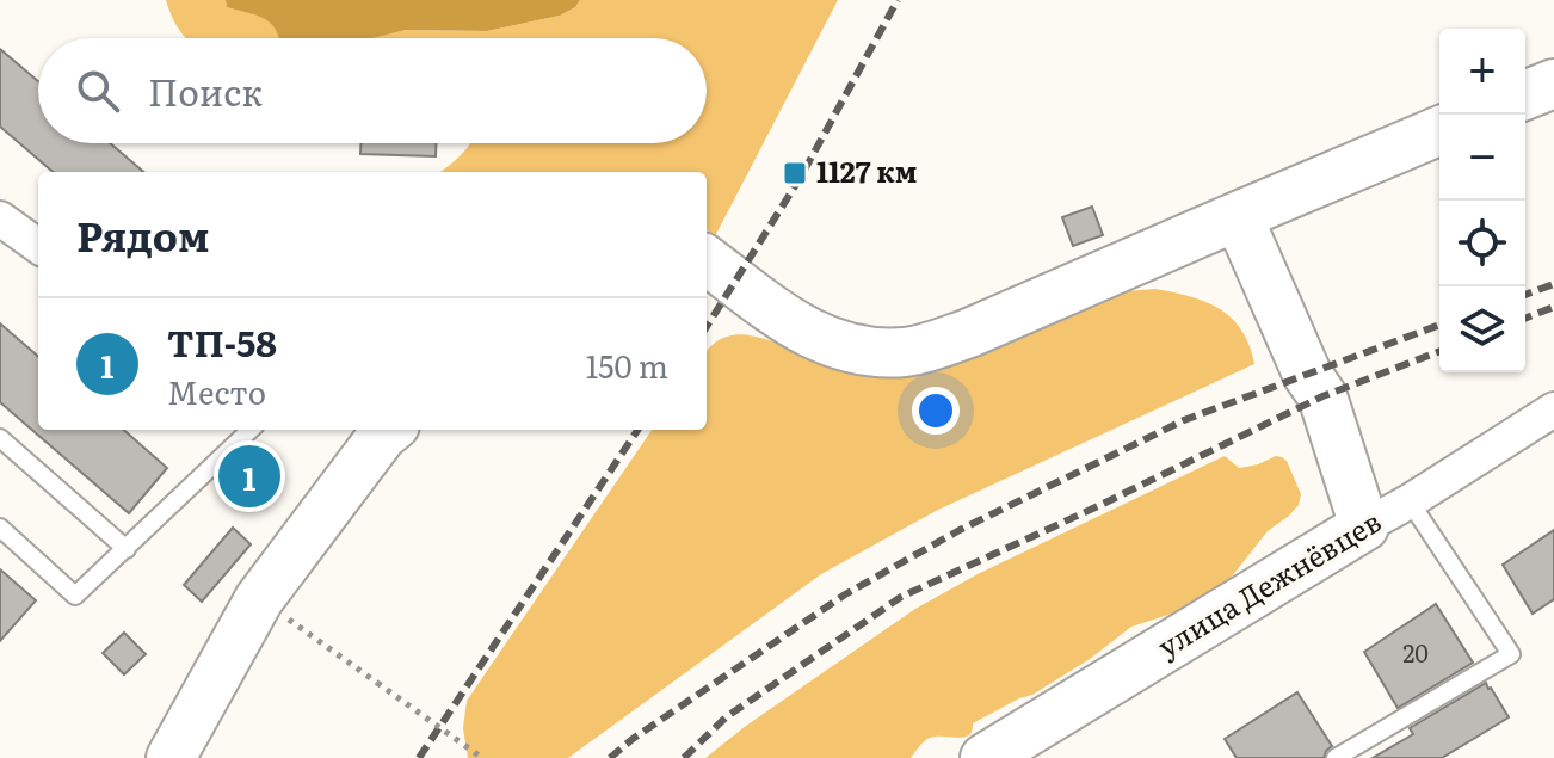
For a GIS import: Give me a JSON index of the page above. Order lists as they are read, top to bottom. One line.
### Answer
{"streets":{"main road":["улица Дежнёвцев"]},"places":{"transit":["1127 км"]},"house_numbers":["20"],"page":{"map_buttons":["+","−"],"search":"Поиск","heading":"Рядом","list":[{"mark":"1","name":"ТП-58","note":"Место","value":"150 m"}],"pins":"1"}}
